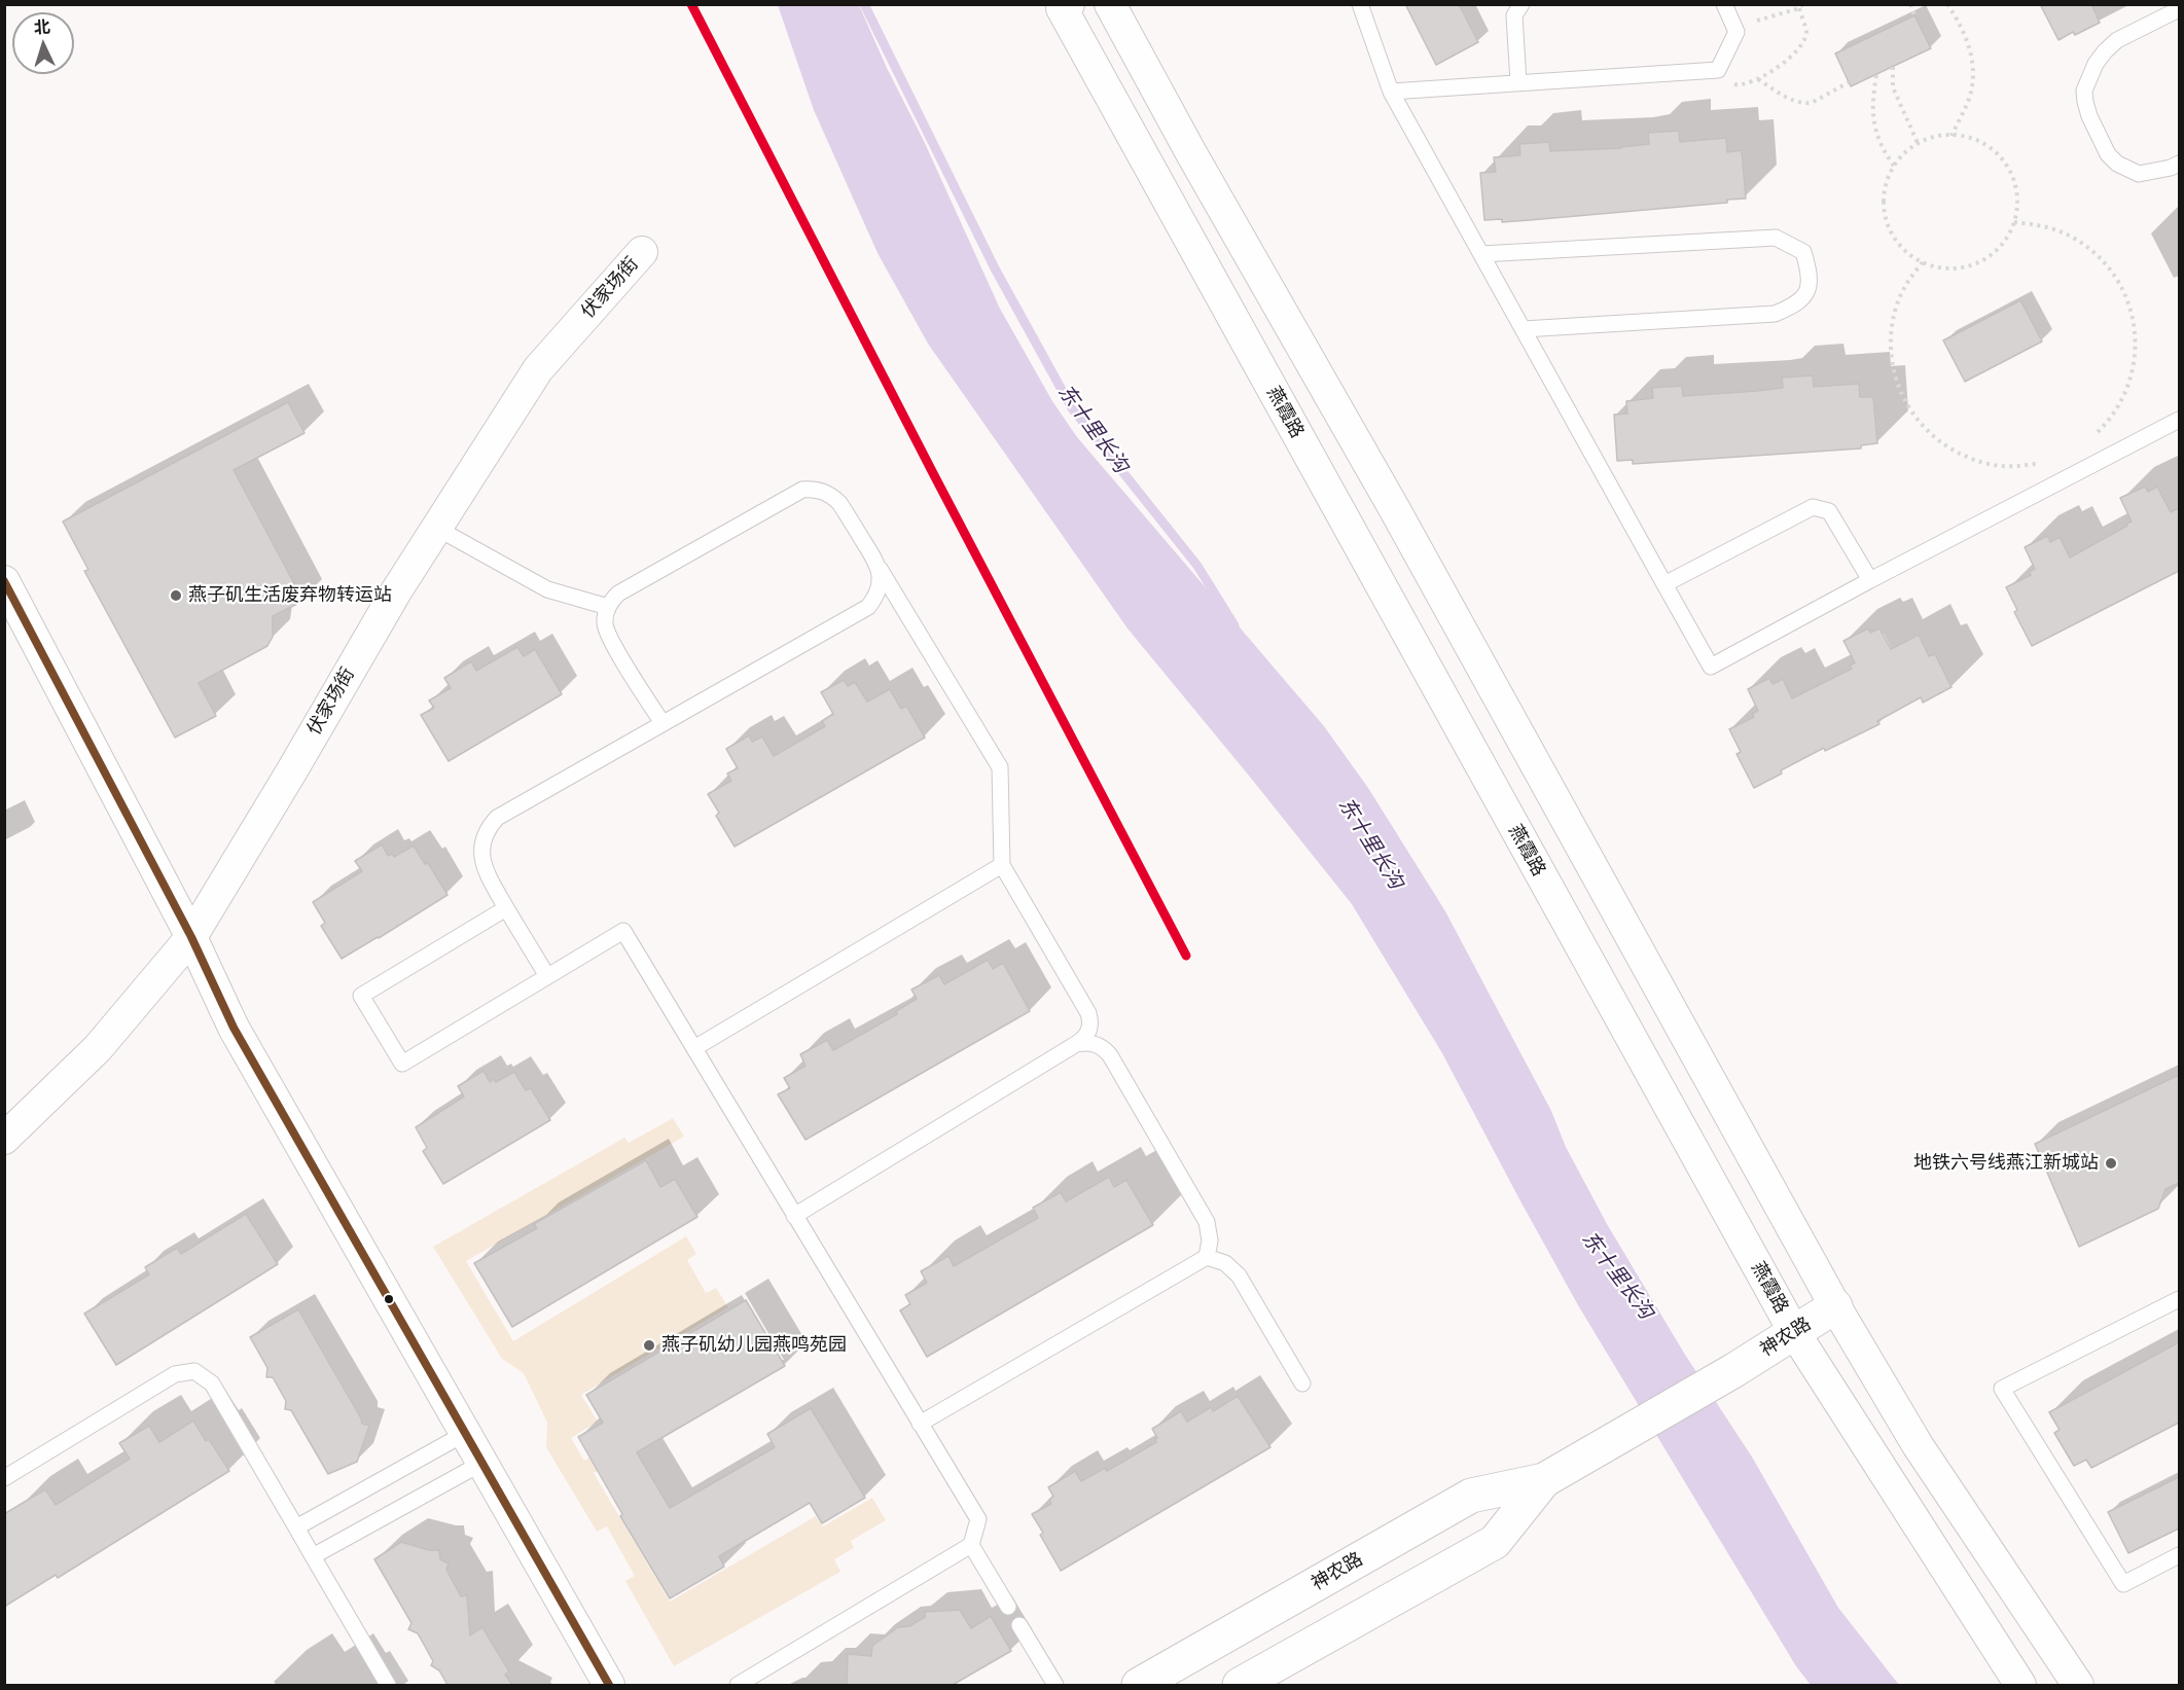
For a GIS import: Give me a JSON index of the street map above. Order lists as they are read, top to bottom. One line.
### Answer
{"streets":{"street":["伏家场街","燕霞路","神农路"]},"crossings":[["燕霞路","神农路"]],"water":["东十里长沟"],"places":["燕子矶生活废弃物转运站","地铁六号线燕江新城站","燕子矶幼儿园燕鸣苑园"],"north":"top"}
